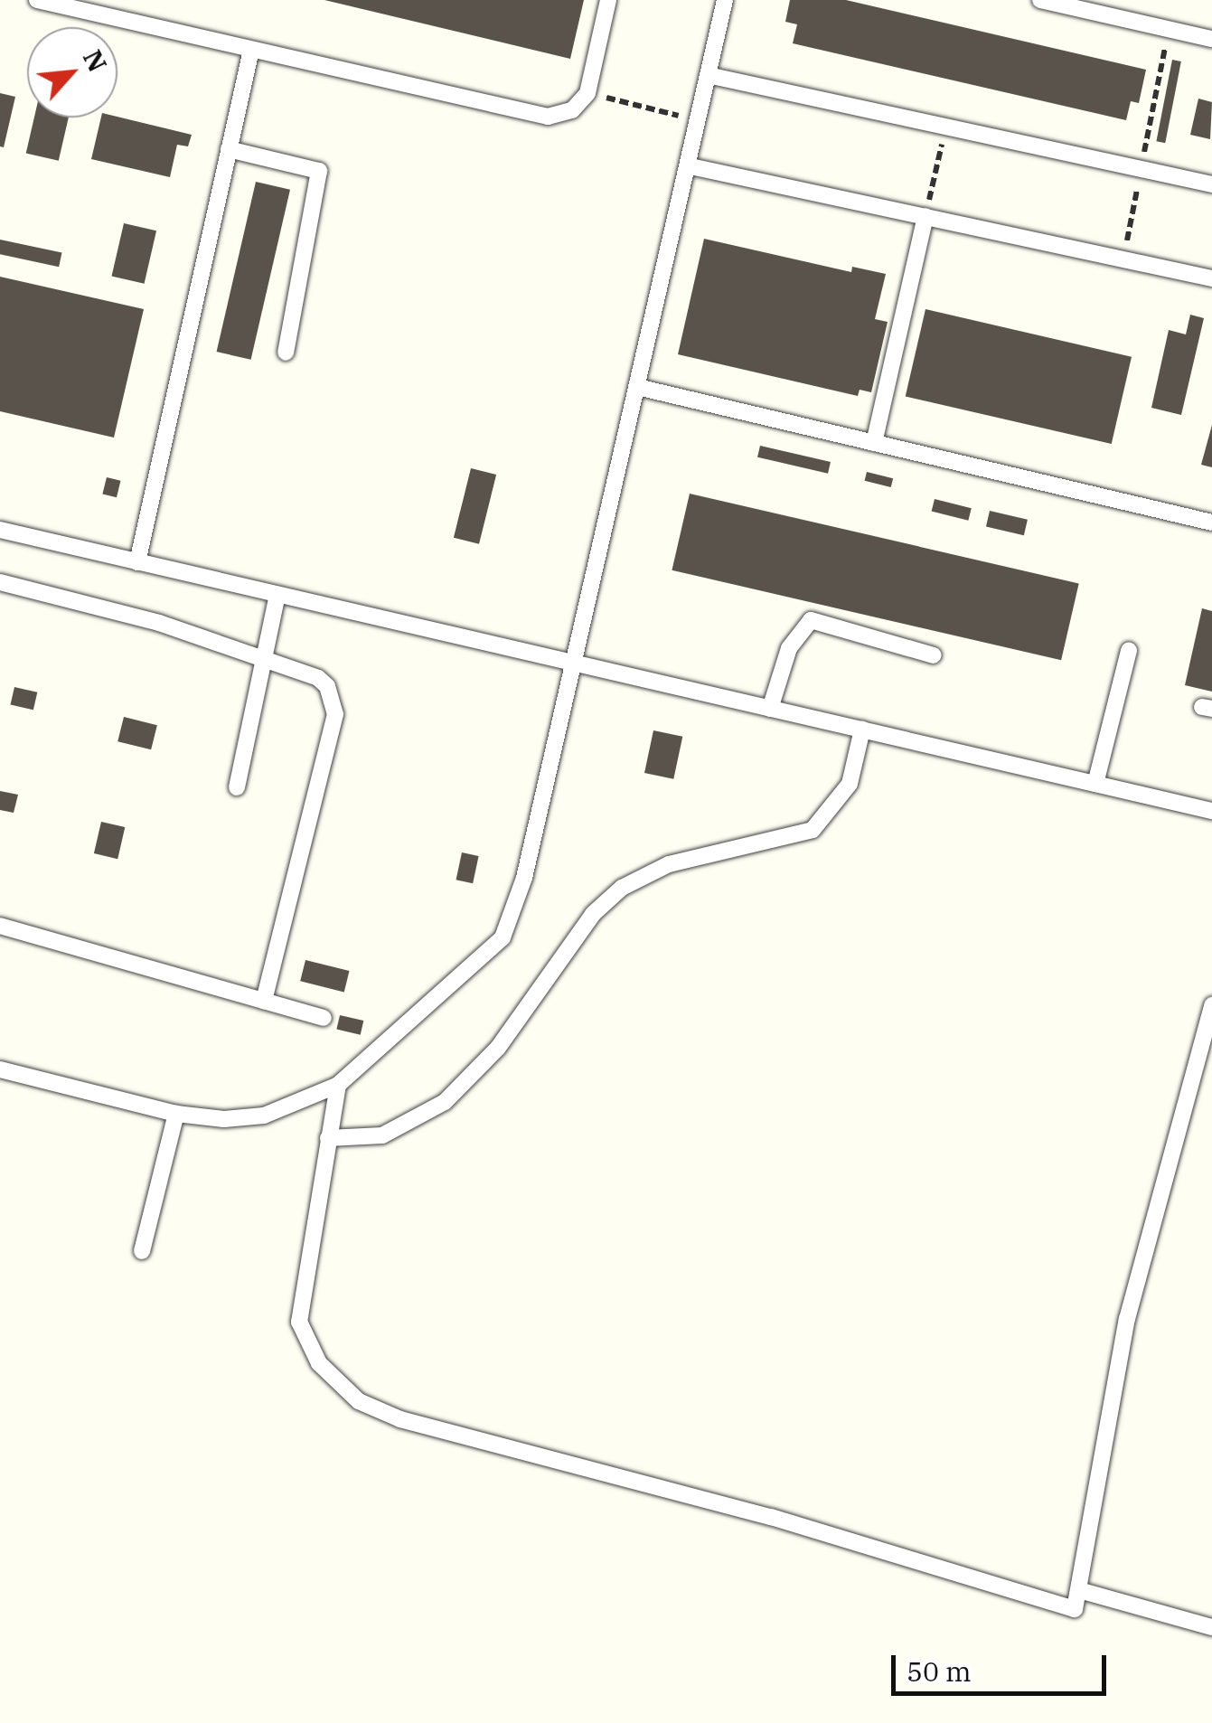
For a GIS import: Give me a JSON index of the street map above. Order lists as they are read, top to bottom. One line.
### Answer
{"scale_bar":"50 m","north":"top right"}
